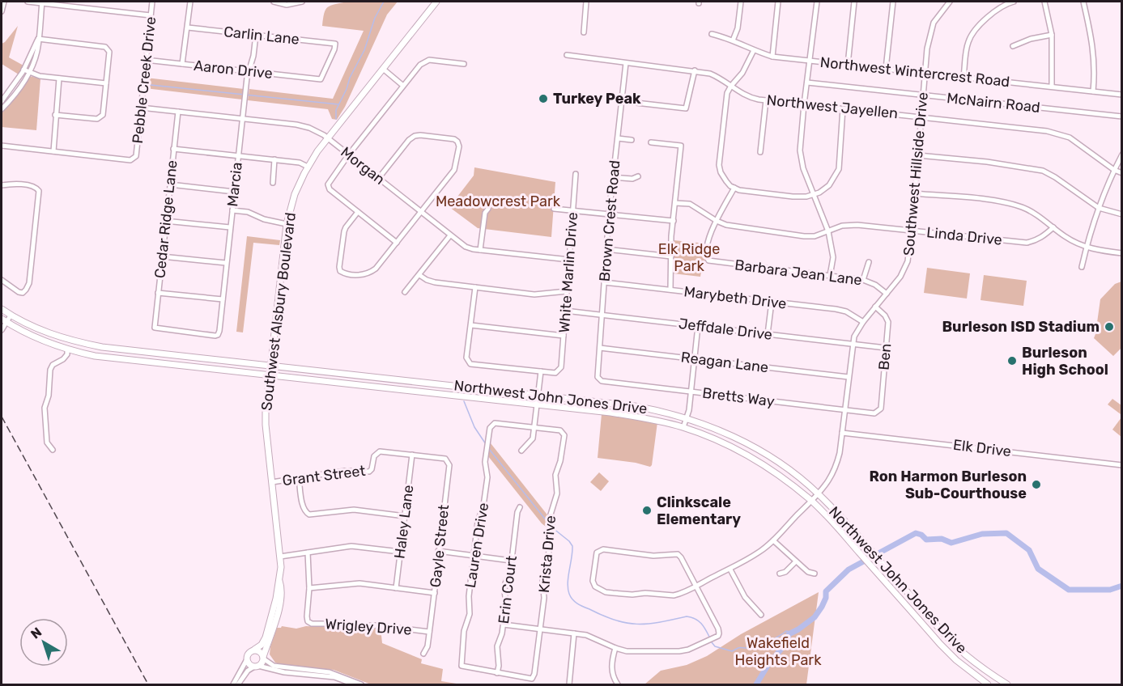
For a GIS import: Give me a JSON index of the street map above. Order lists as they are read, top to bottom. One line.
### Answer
{"streets":{"main road":["Southwest Alsbury Boulevard","Northwest John Jones Drive"],"street":["Carlin Lane","Aaron Drive","Northwest Wintercrest Road","Pebble Creek Drive","McNairn Road","Northwest Jayellen","Morgan","Southwest Hillside Drive","Marcia","Cedar Ridge Lane","Brown Crest Road","Linda Drive","White Marlin Drive","Barbara Jean Lane","Marybeth Drive","Jeffdale Drive","Ben","Reagan Lane","Bretts Way","Elk Drive","Grant Street","Haley Lane","Lauren Drive","Gayle Street","Krista Drive","Erin Court","Wrigley Drive"]},"crossings":[["Carlin Lane","Aaron Drive"],["Carlin Lane","Marcia"],["Aaron Drive","Pebble Creek Drive"],["Aaron Drive","Marcia"],["Northwest Wintercrest Road","Southwest Hillside Drive"],["Pebble Creek Drive","Morgan"],["McNairn Road","Southwest Hillside Drive"],["Northwest Jayellen","Southwest Hillside Drive"],["Northwest Jayellen","Brown Crest Road"],["Morgan","Marcia"],["Morgan","Cedar Ridge Lane"],["Morgan","White Marlin Drive"],["Morgan","Southwest Alsbury Boulevard"],["Southwest Hillside Drive","Linda Drive"],["Southwest Hillside Drive","Barbara Jean Lane"],["Southwest Hillside Drive","Marybeth Drive"],["Southwest Hillside Drive","Jeffdale Drive"],["Southwest Hillside Drive","Ben"],["Southwest Hillside Drive","Reagan Lane"],["Southwest Hillside Drive","Northwest John Jones Drive"],["Southwest Hillside Drive","Bretts Way"],["Southwest Hillside Drive","Elk Drive"],["Marcia","Cedar Ridge Lane"],["Brown Crest Road","Marybeth Drive"],["Brown Crest Road","Jeffdale Drive"],["Brown Crest Road","Reagan Lane"],["Brown Crest Road","Bretts Way"],["Linda Drive","Barbara Jean Lane"],["White Marlin Drive","Jeffdale Drive"],["Southwest Alsbury Boulevard","Northwest John Jones Drive"],["Southwest Alsbury Boulevard","Grant Street"],["Jeffdale Drive","Ben"],["Ben","Bretts Way"],["Grant Street","Haley Lane"],["Grant Street","Gayle Street"],["Lauren Drive","Krista Drive"],["Lauren Drive","Erin Court"],["Gayle Street","Wrigley Drive"],["Krista Drive","Erin Court"]],"parks":["Meadowcrest Park","Elk Ridge Park","Wakefield Heights Park"],"places":["Turkey Peak","Burleson ISD Stadium","Burleson High School","Ron Harmon Burleson Sub-Courthouse","Clinkscale Elementary"],"north":"top left"}
